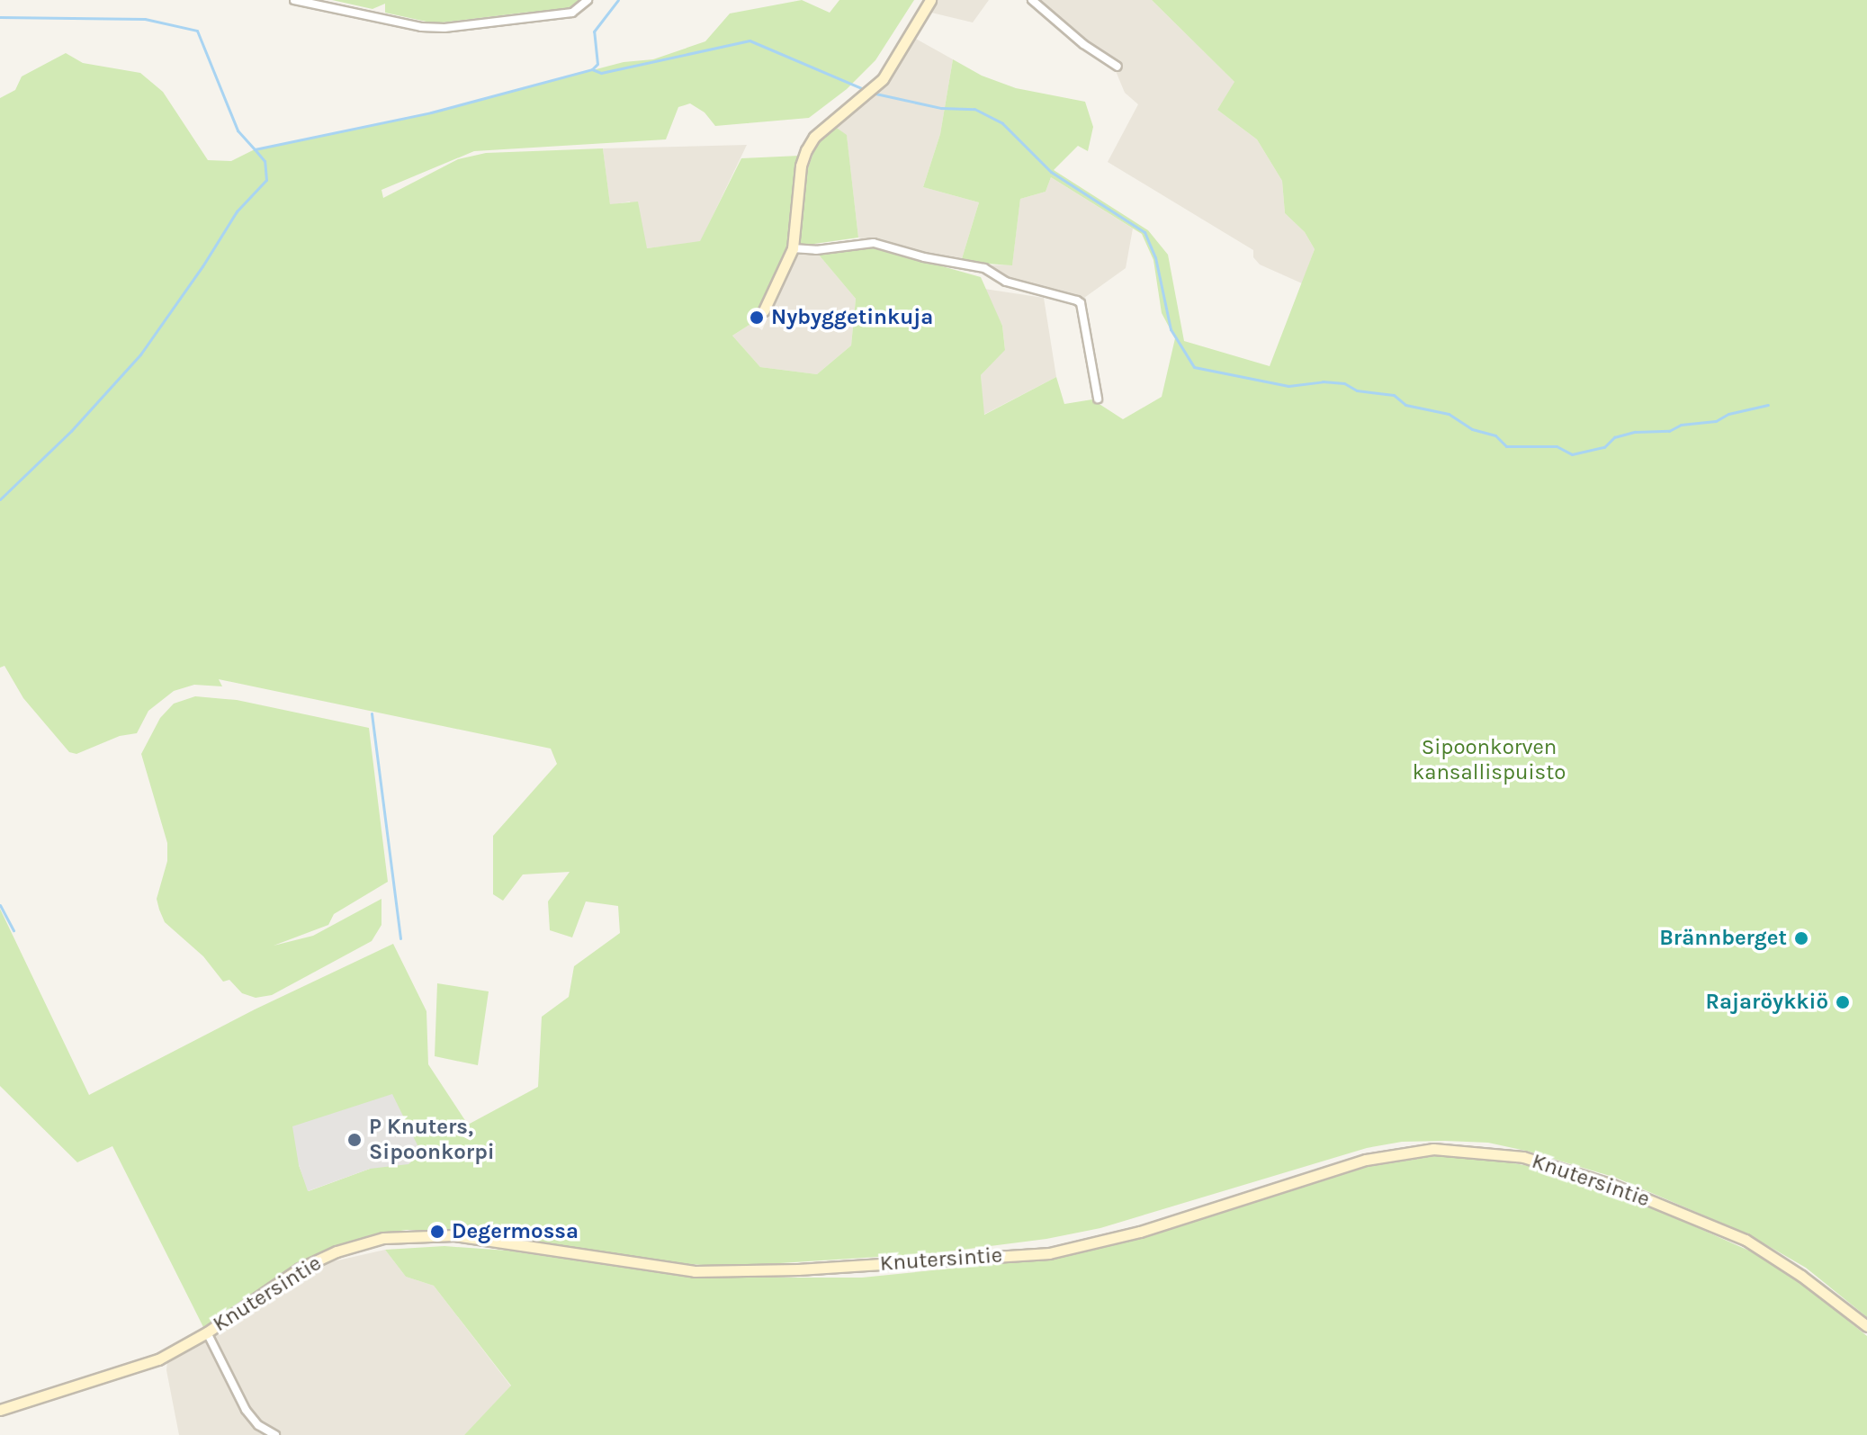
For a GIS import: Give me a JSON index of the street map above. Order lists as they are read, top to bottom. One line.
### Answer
{"streets":{"street":["Knutersintie"]},"parks":["Sipoonkorven kansallispuisto"],"places":["Nybyggetinkuja","Brännberget","Rajaröykkiö","P Knuters, Sipoonkorpi","Degermossa"]}
